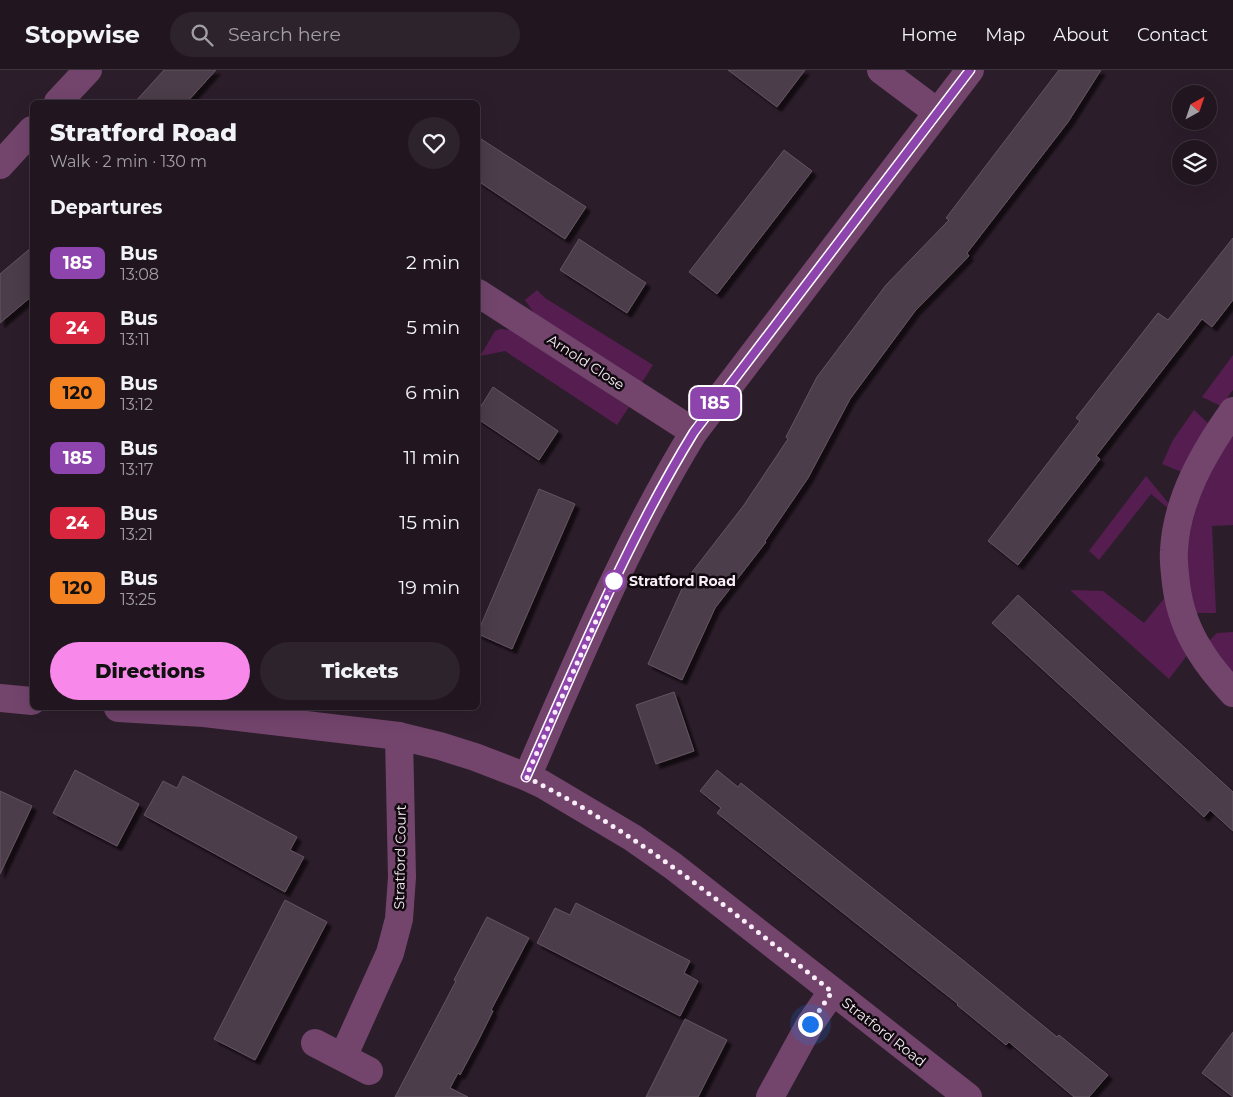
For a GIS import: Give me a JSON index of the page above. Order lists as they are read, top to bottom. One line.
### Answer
{"streets":{"street":["Arnold Close","Stratford Court","Stratford Road"]},"crossings":[["Stratford Court","Stratford Road"]],"places":["Stratford Road"],"lines":["bus line 185"],"north":"top right","page":{"header":"Stopwise","search":"Search here","nav":["Home","Map","About","Contact"],"on_map":"185","heading":[["Stratford Road","Walk · 2 min · 130 m"],"Departures"],"list":[{"mark":"185","name":"Bus","note":"13:08","value":"2 min"},{"mark":"24","name":"Bus","note":"13:11","value":"5 min"},{"mark":"120","name":"Bus","note":"13:12","value":"6 min"},{"mark":"185","name":"Bus","note":"13:17","value":"11 min"},{"mark":"24","name":"Bus","note":"13:21","value":"15 min"},{"mark":"120","name":"Bus","note":"13:25","value":"19 min"}],"buttons":["Directions","Tickets"]}}
